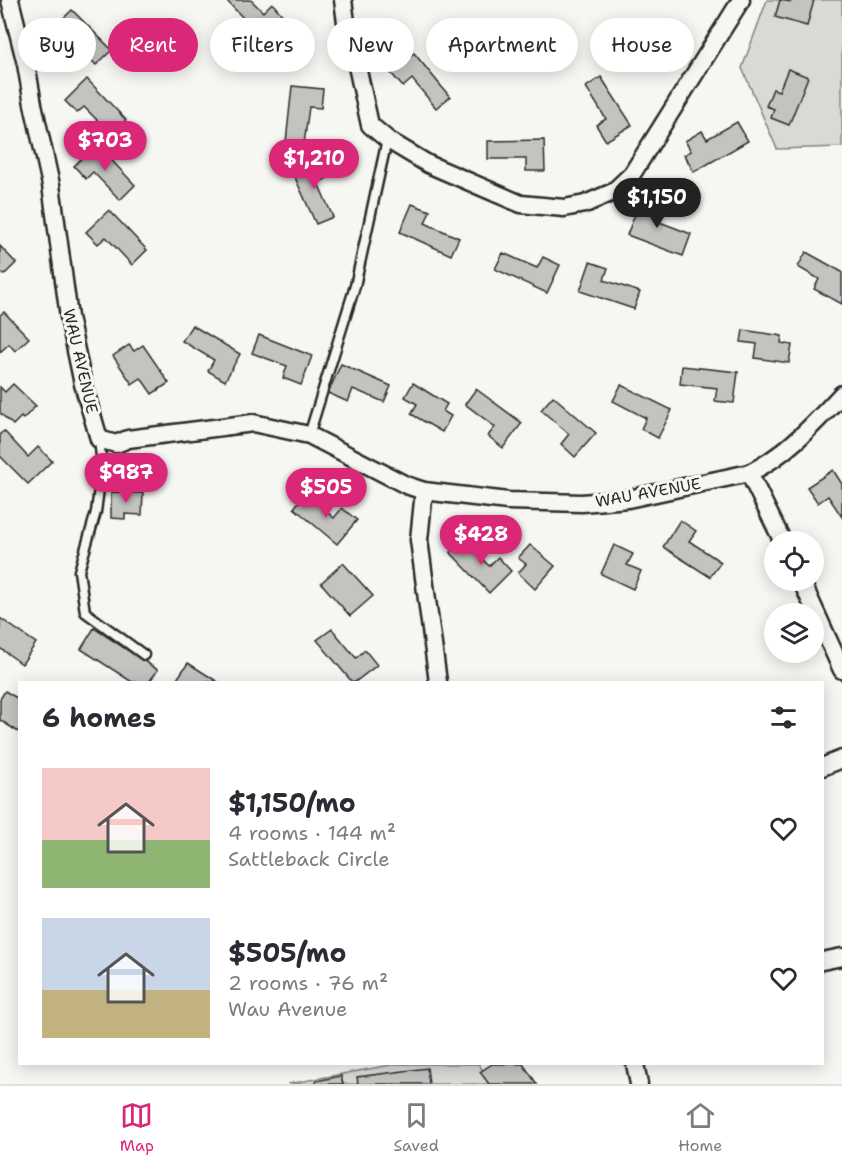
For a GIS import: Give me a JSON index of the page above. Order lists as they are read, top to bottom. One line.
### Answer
{"streets":{"street":["WAU AVENUE"]},"page":{"chip":["Buy","Rent","Filters","New","Apartment","House"],"price":["$703","$1,210","$1,150","$987","$505","$428"],"heading":"6 homes","list":[{"name":"$1,150/mo","note":"4 rooms · 144 m² · Sattleback Circle"},{"name":"$505/mo","note":"2 rooms · 76 m² · Wau Avenue"}],"tabs":["Map","Saved","Home"]}}
